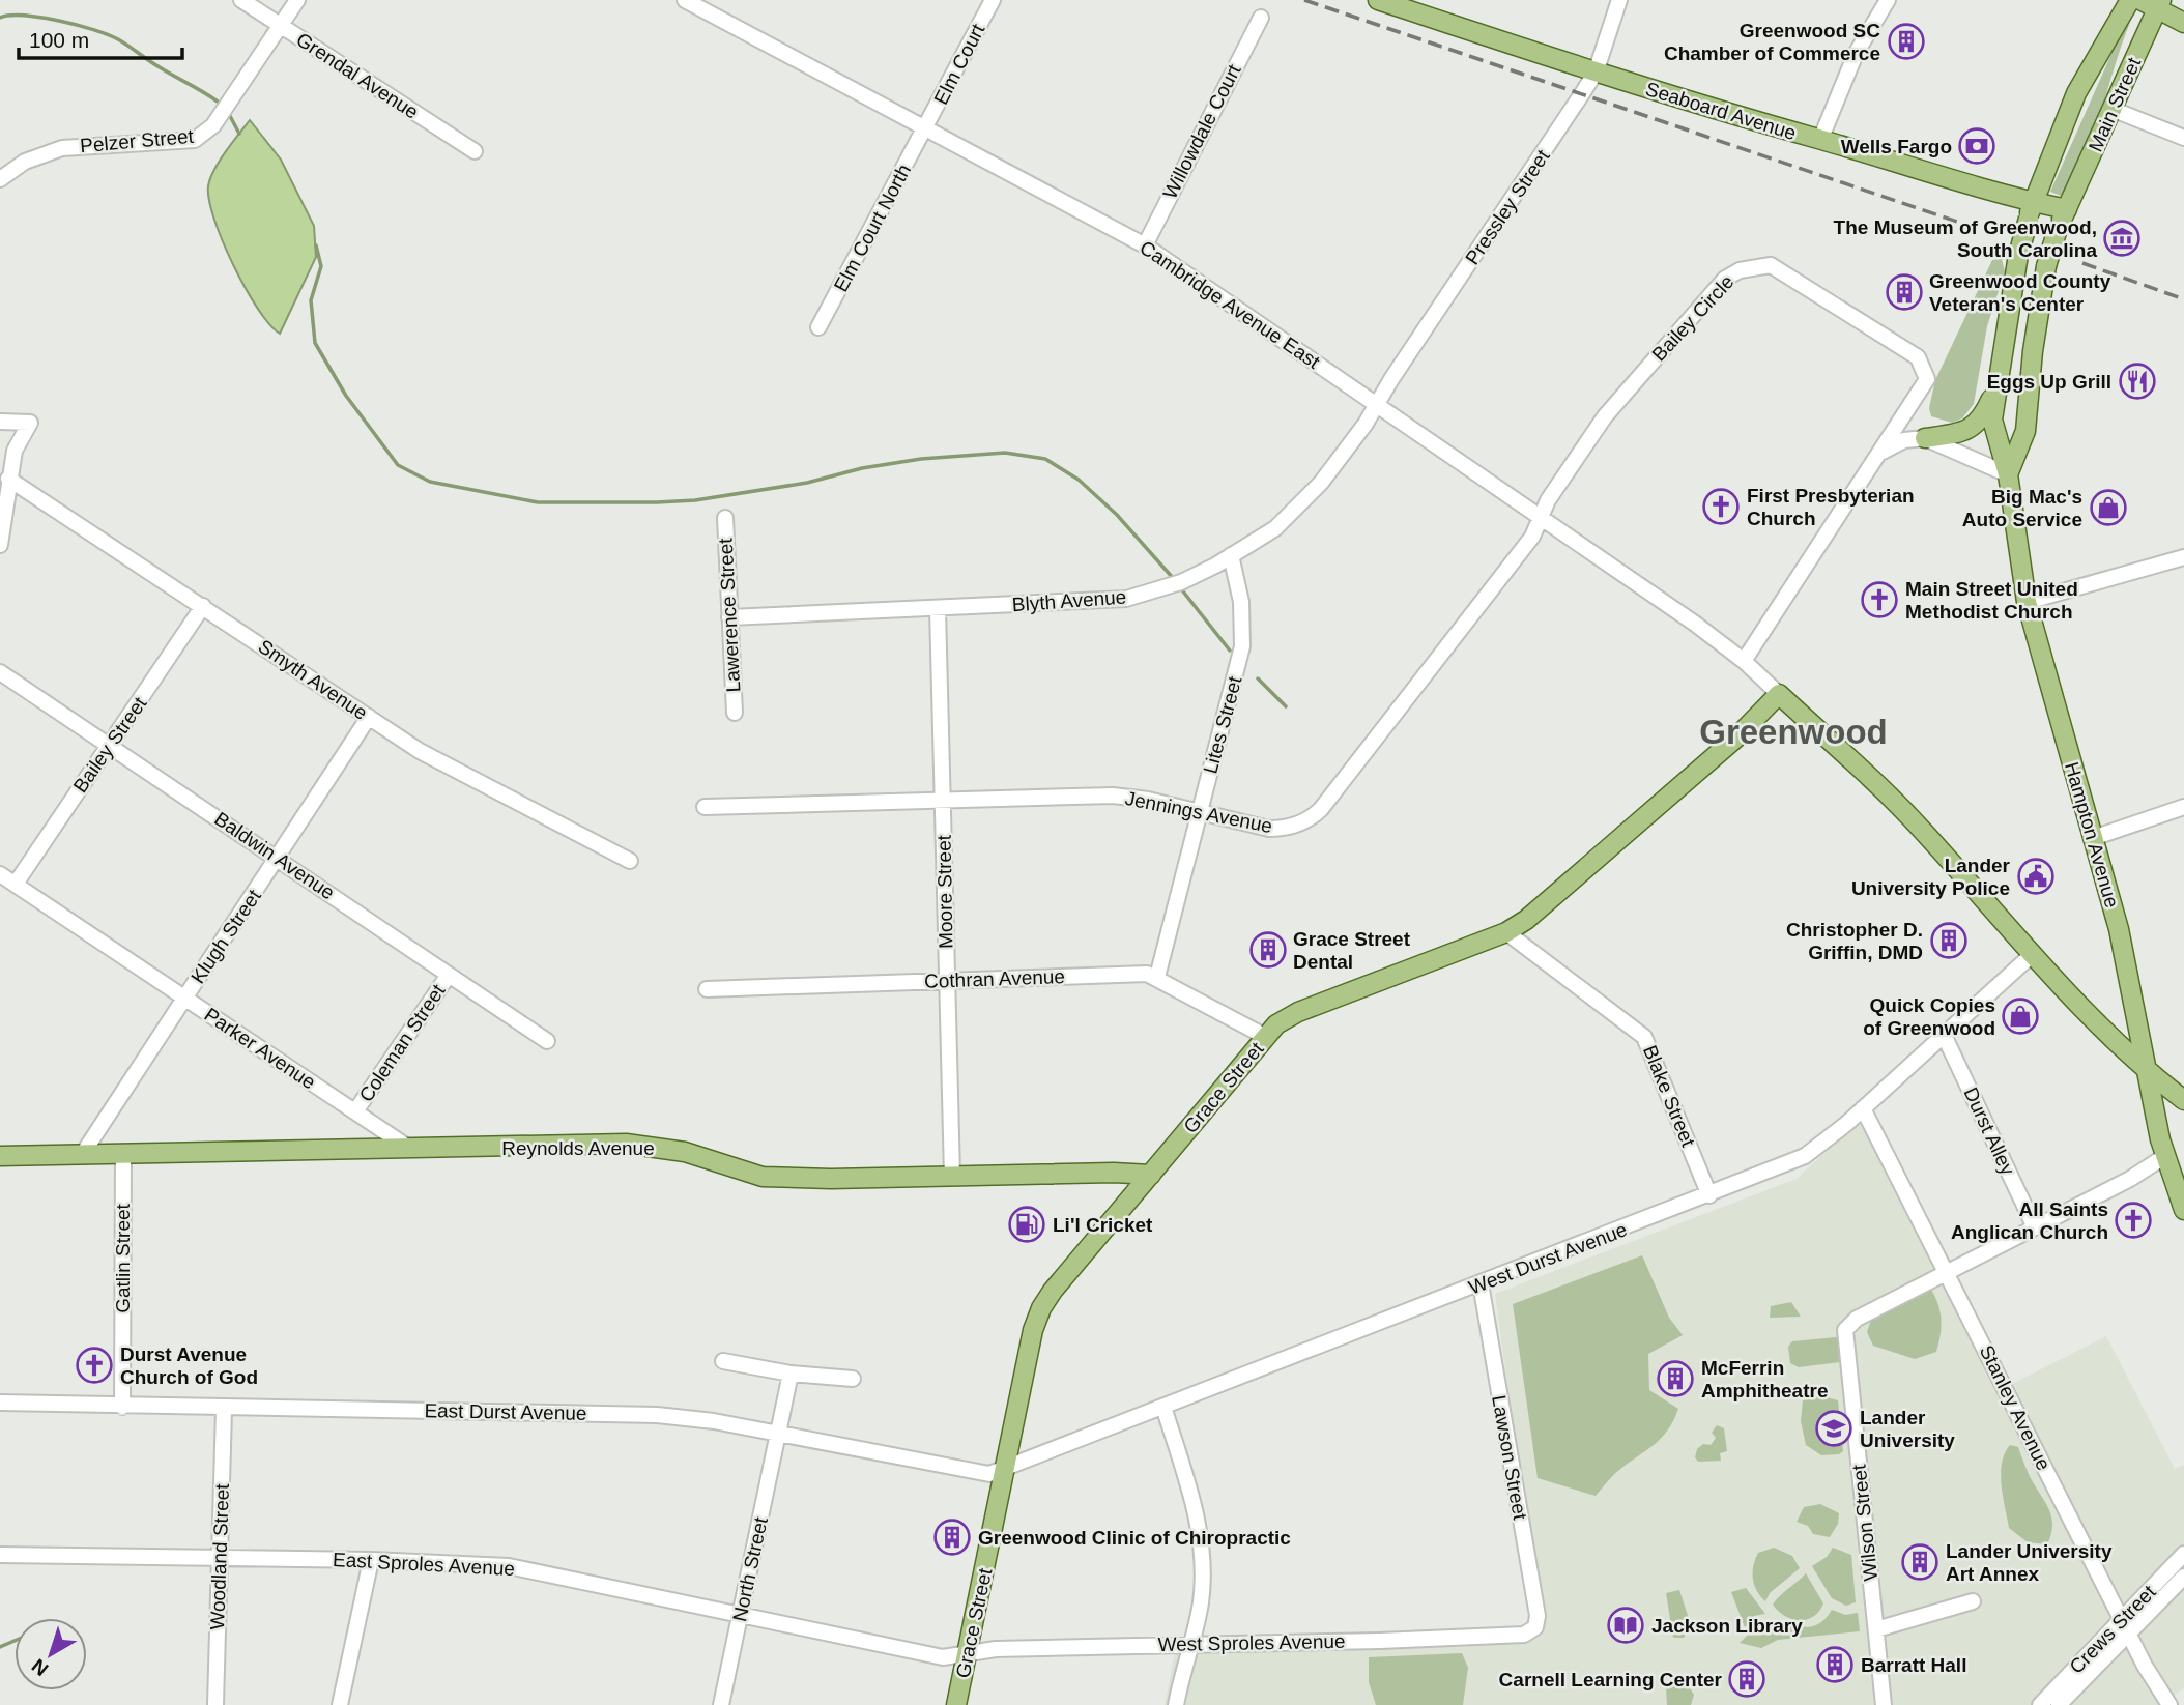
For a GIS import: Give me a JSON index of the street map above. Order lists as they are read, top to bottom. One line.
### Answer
{"streets":{"main road":["Main Street","Seaboard Avenue","Hampton Avenue","Grace Street","Reynolds Avenue"],"street":["Elm Court","Grendal Avenue","Willowdale Court","Pelzer Street","Pressley Street","Elm Court North","Cambridge Avenue East","Bailey Circle","Blyth Avenue","Lawerence Street","Smyth Avenue","Lites Street","Bailey Street","Jennings Avenue","Baldwin Avenue","Moore Street","Klugh Street","Cothran Avenue","Coleman Street","Parker Avenue","Blake Street","Durst Alley","Gatlin Street","West Durst Avenue","Stanley Avenue","East Durst Avenue","Lawson Street","Wilson Street","Woodland Street","East Sproles Avenue","North Street","Crews Street","West Sproles Avenue"]},"crossings":[["Elm Court","Elm Court North"],["Elm Court","Cambridge Avenue East"],["Grendal Avenue","Pelzer Street"],["Main Street","Seaboard Avenue"],["Main Street","Hampton Avenue"],["Seaboard Avenue","Pressley Street"],["Willowdale Court","Cambridge Avenue East"],["Pressley Street","Cambridge Avenue East"],["Pressley Street","Blyth Avenue"],["Elm Court North","Cambridge Avenue East"],["Cambridge Avenue East","Bailey Circle"],["Cambridge Avenue East","Blyth Avenue"],["Cambridge Avenue East","Jennings Avenue"],["Cambridge Avenue East","Grace Street"],["Bailey Circle","Jennings Avenue"],["Blyth Avenue","Lawerence Street"],["Blyth Avenue","Lites Street"],["Blyth Avenue","Moore Street"],["Smyth Avenue","Bailey Street"],["Smyth Avenue","Klugh Street"],["Lites Street","Jennings Avenue"],["Lites Street","Cothran Avenue"],["Bailey Street","Baldwin Avenue"],["Bailey Street","Parker Avenue"],["Jennings Avenue","Moore Street"],["Baldwin Avenue","Klugh Street"],["Baldwin Avenue","Coleman Street"],["Moore Street","Cothran Avenue"],["Moore Street","Reynolds Avenue"],["Klugh Street","Parker Avenue"],["Klugh Street","Reynolds Avenue"],["Cothran Avenue","Grace Street"],["Coleman Street","Parker Avenue"],["Parker Avenue","Reynolds Avenue"],["Grace Street","Blake Street"],["Grace Street","Reynolds Avenue"],["Grace Street","West Durst Avenue"],["Grace Street","East Durst Avenue"],["Grace Street","East Sproles Avenue"],["Grace Street","West Sproles Avenue"],["Blake Street","West Durst Avenue"],["Durst Alley","West Durst Avenue"],["Reynolds Avenue","Gatlin Street"],["Gatlin Street","East Durst Avenue"],["West Durst Avenue","Stanley Avenue"],["West Durst Avenue","East Durst Avenue"],["West Durst Avenue","Lawson Street"],["Stanley Avenue","Wilson Street"],["Stanley Avenue","Crews Street"],["East Durst Avenue","Woodland Street"],["East Durst Avenue","North Street"],["Lawson Street","West Sproles Avenue"],["Woodland Street","East Sproles Avenue"],["East Sproles Avenue","North Street"],["East Sproles Avenue","West Sproles Avenue"]],"districts":["Greenwood"],"places":{"building":["Greenwood SC Chamber of Commerce","Greenwood County Veteran's Center","Christopher D. Griffin, DMD","Grace Street Dental","McFerrin Amphitheatre","Greenwood Clinic of Chiropractic","Lander University Art Annex","Barratt Hall","Carnell Learning Center"],"bank":["Wells Fargo"],"museum":["The Museum of Greenwood, South Carolina"],"restaurant":["Eggs Up Grill"],"church":["First Presbyterian Church","Main Street United Methodist Church","All Saints Anglican Church","Durst Avenue Church of God"],"shop":["Big Mac's Auto Service","Quick Copies of Greenwood"],"public building":["Lander University Police"],"fuel station":["Li'l Cricket"],"school or university":["Lander University"],"library":["Jackson Library"]},"scale_bar":"100 m","north":"bottom left"}
